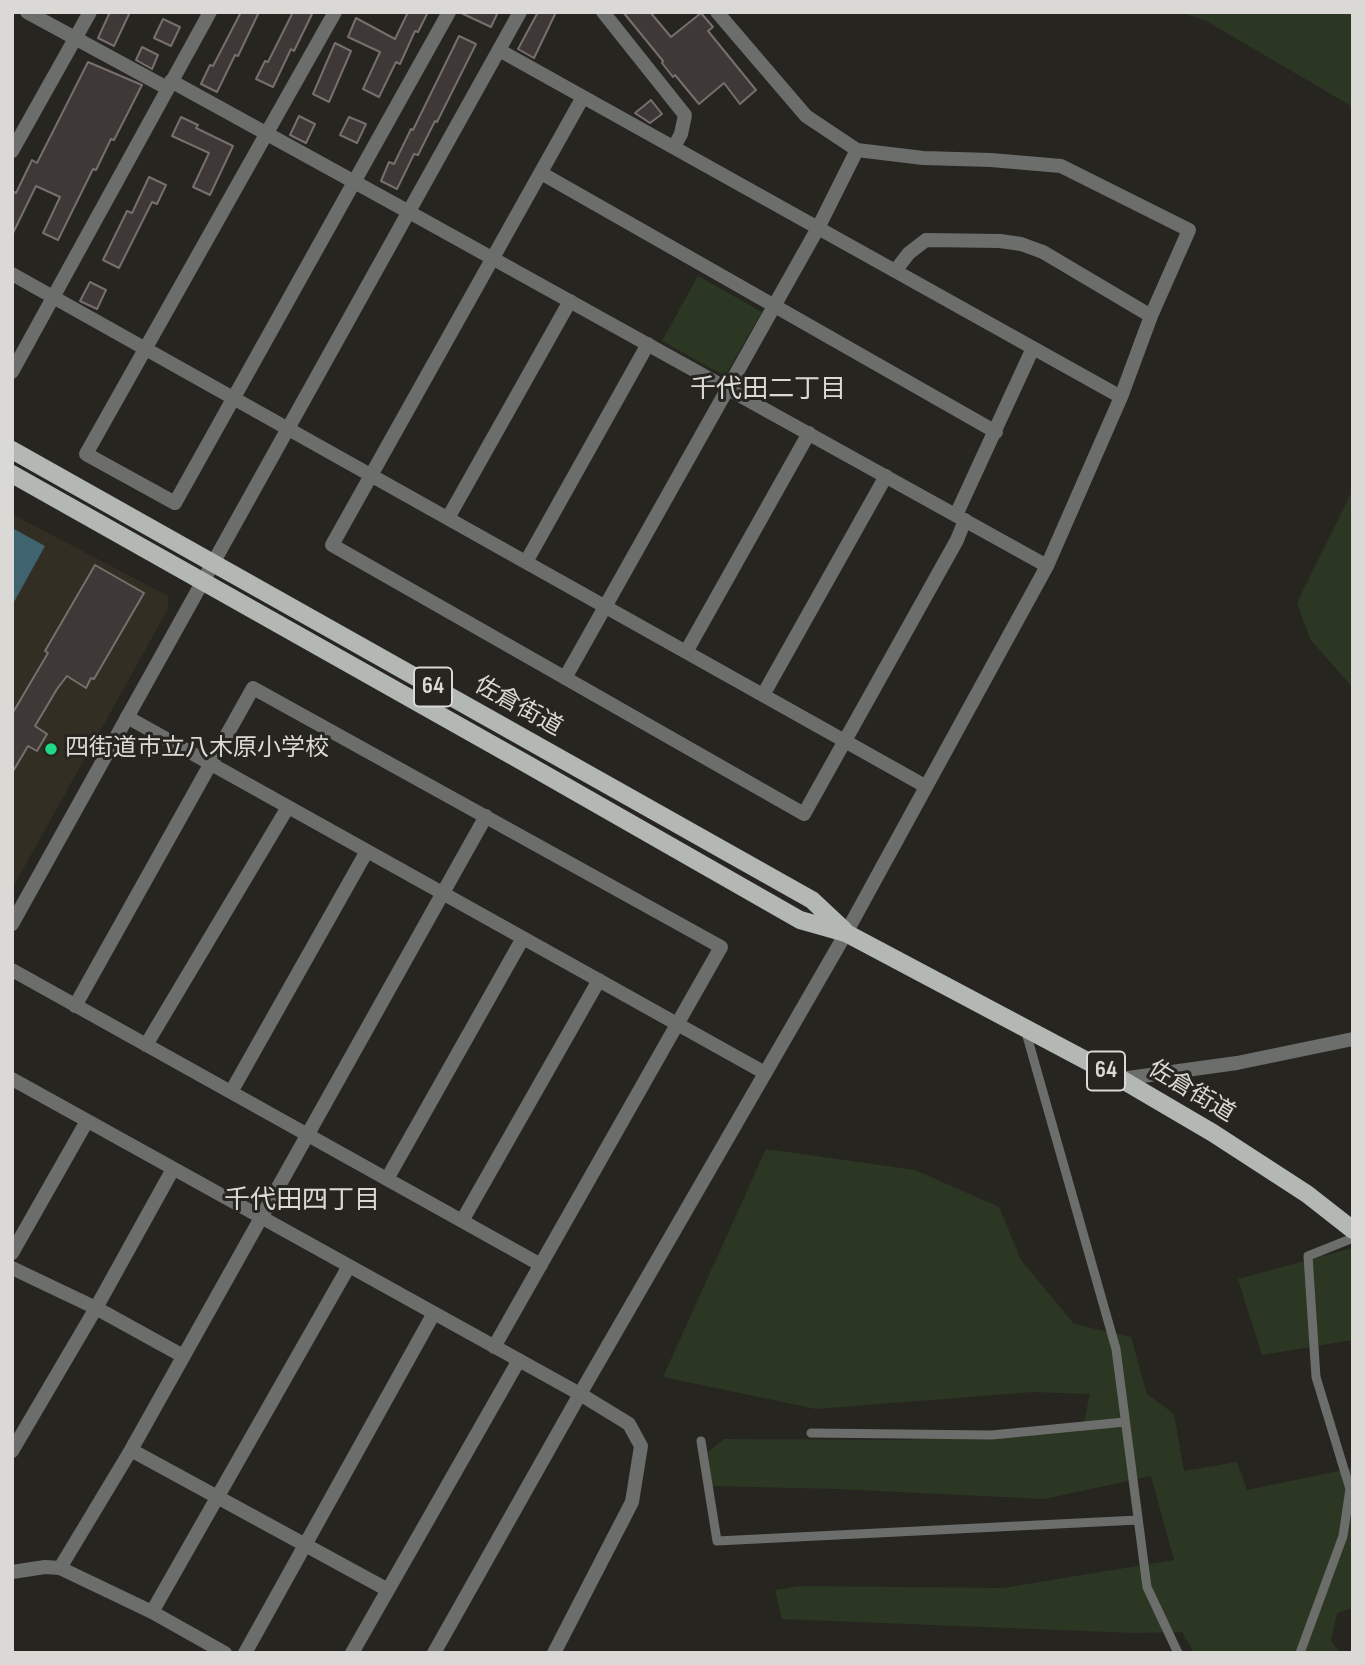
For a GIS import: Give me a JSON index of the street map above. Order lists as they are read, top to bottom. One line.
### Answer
{"streets":{"main road":["64","佐倉街道"]},"districts":["千代田二丁目","千代田四丁目"],"places":["四街道市立八木原小学校"]}
